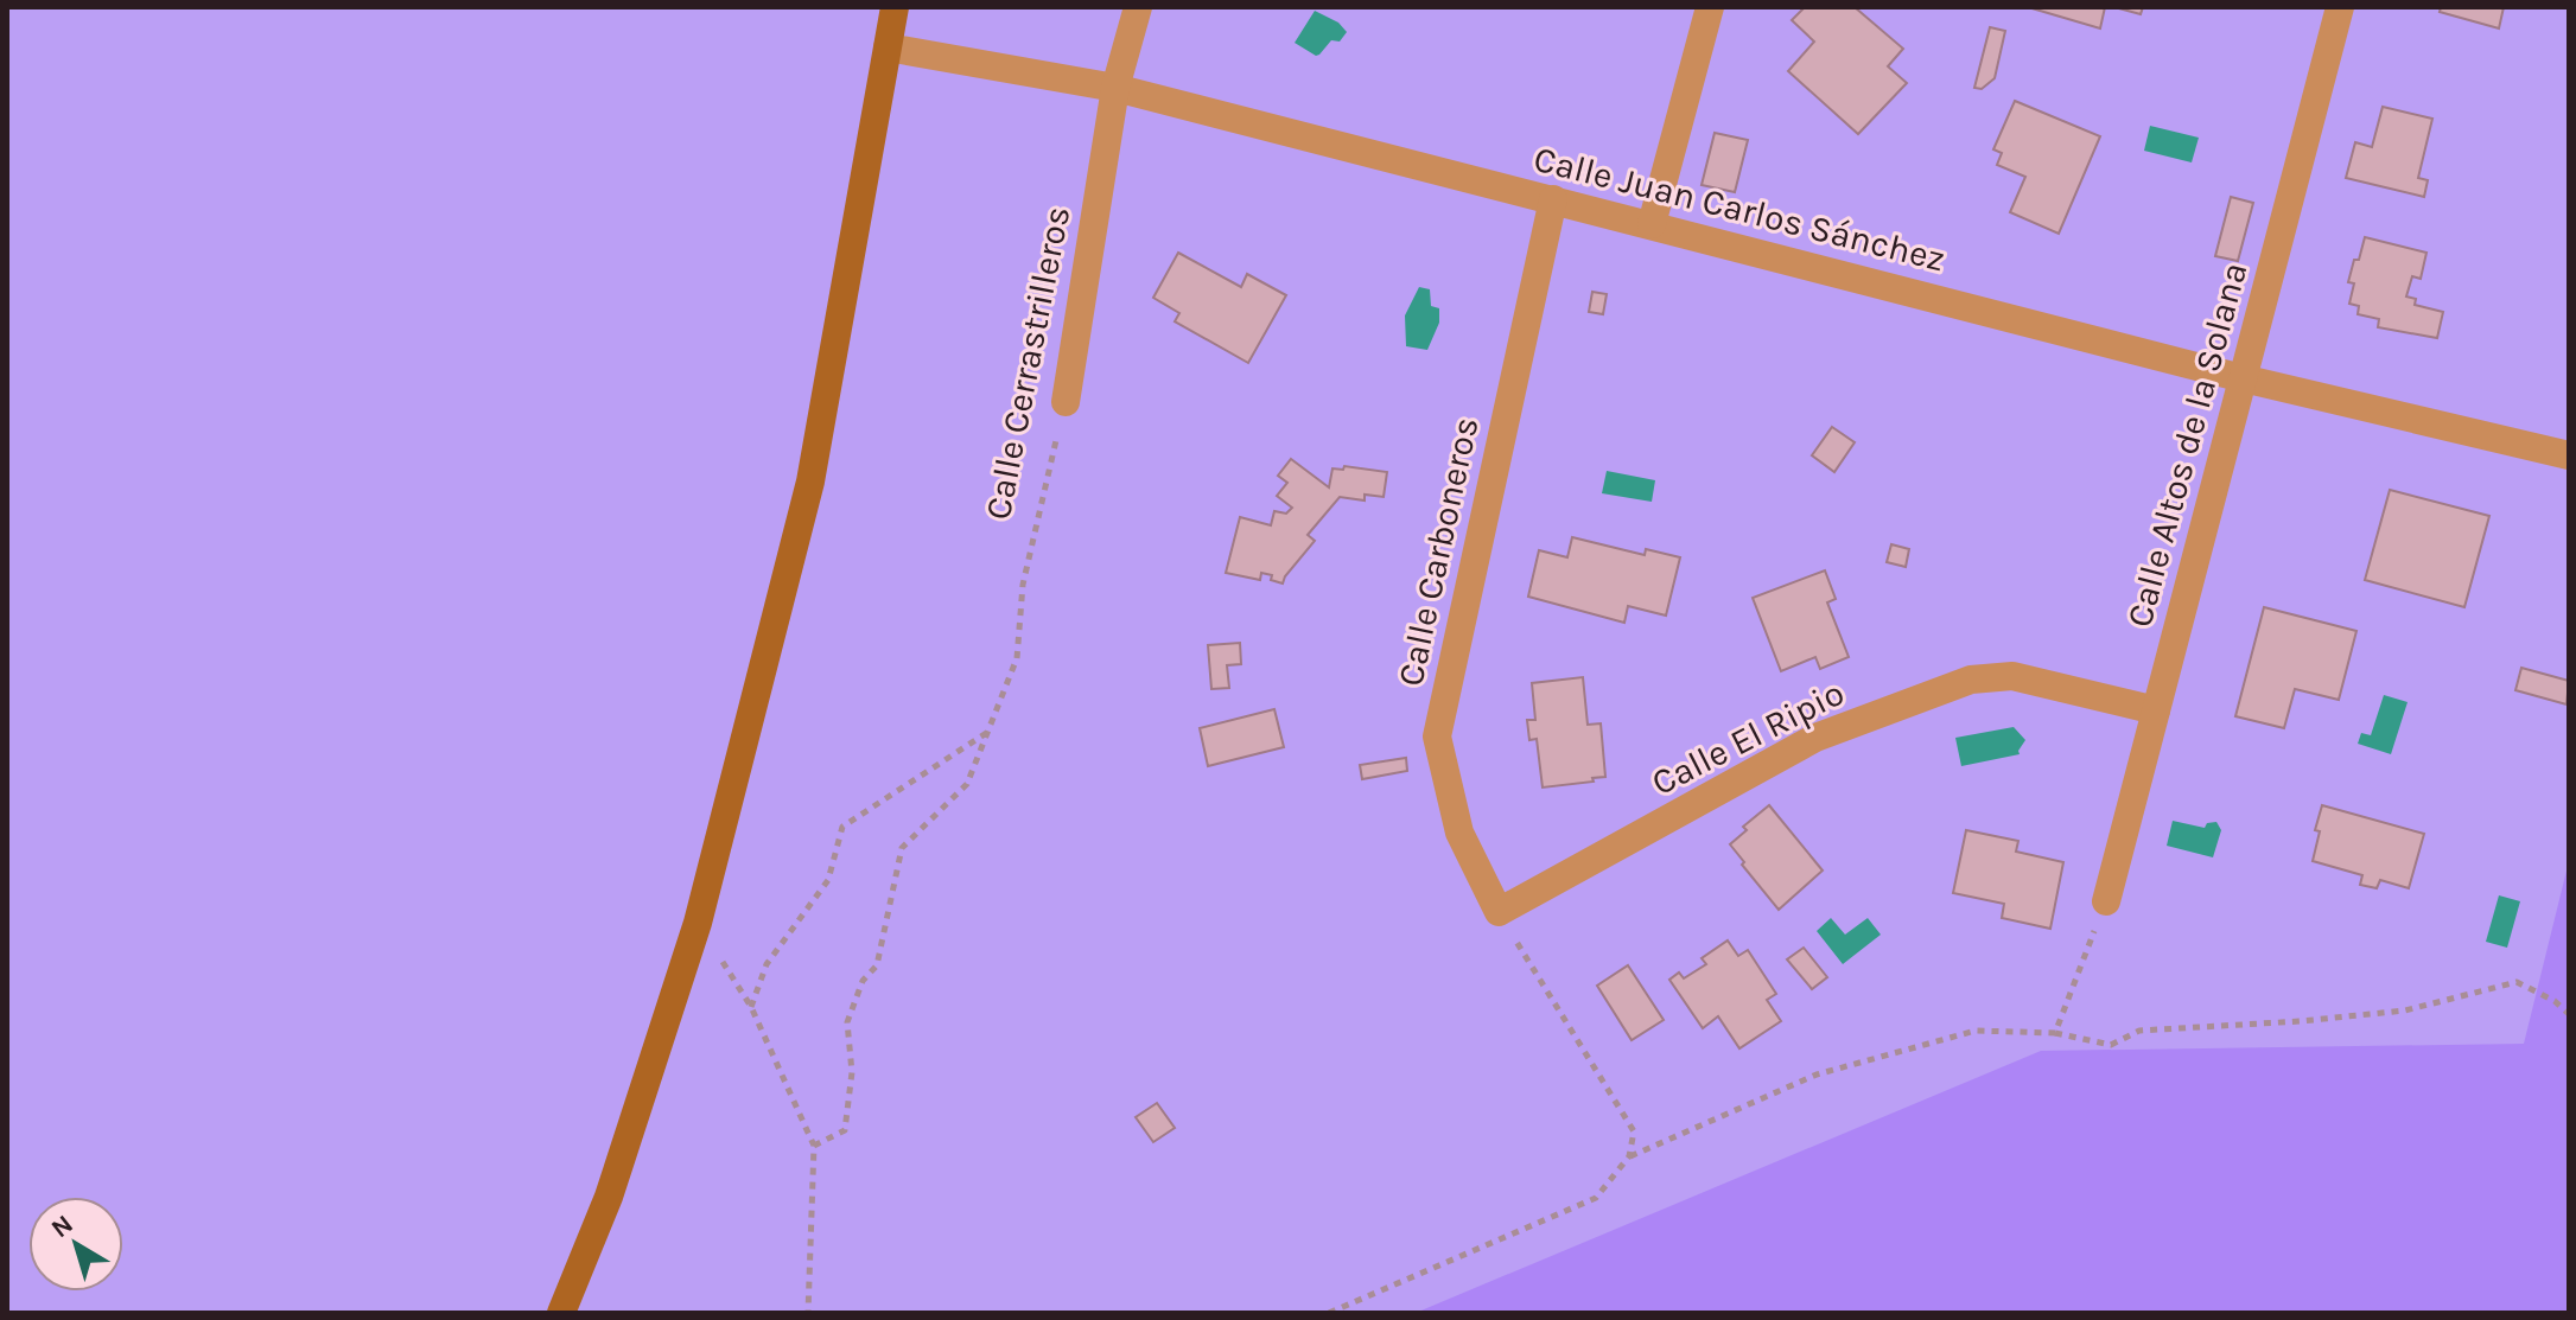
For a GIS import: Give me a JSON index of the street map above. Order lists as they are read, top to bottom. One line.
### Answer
{"streets":{"street":["Calle Juan Carlos Sánchez","Calle Cerrastrilleros","Calle Altos de la Solana","Calle Carboneros","Calle El Ripio"]},"crossings":[["Calle Juan Carlos Sánchez","Calle Cerrastrilleros"],["Calle Juan Carlos Sánchez","Calle Altos de la Solana"],["Calle Juan Carlos Sánchez","Calle Carboneros"],["Calle Altos de la Solana","Calle El Ripio"],["Calle Carboneros","Calle El Ripio"]],"north":"top left"}
